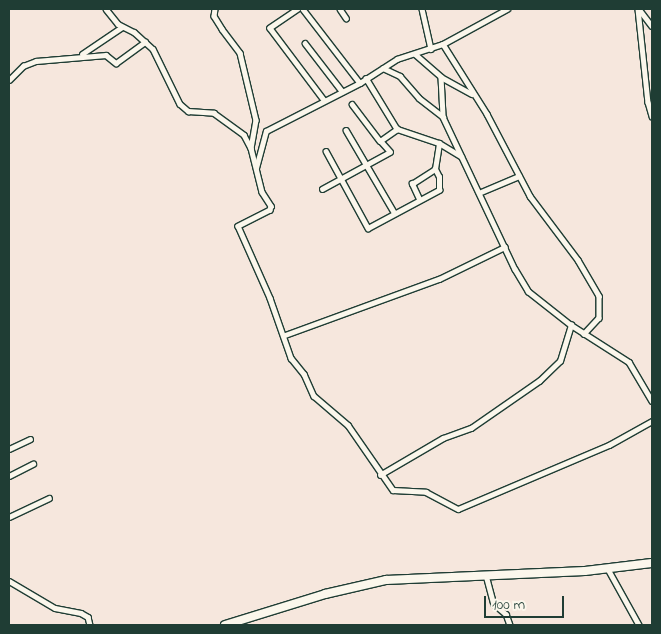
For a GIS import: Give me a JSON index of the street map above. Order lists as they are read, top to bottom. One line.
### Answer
{"scale_bar":"100 m"}
